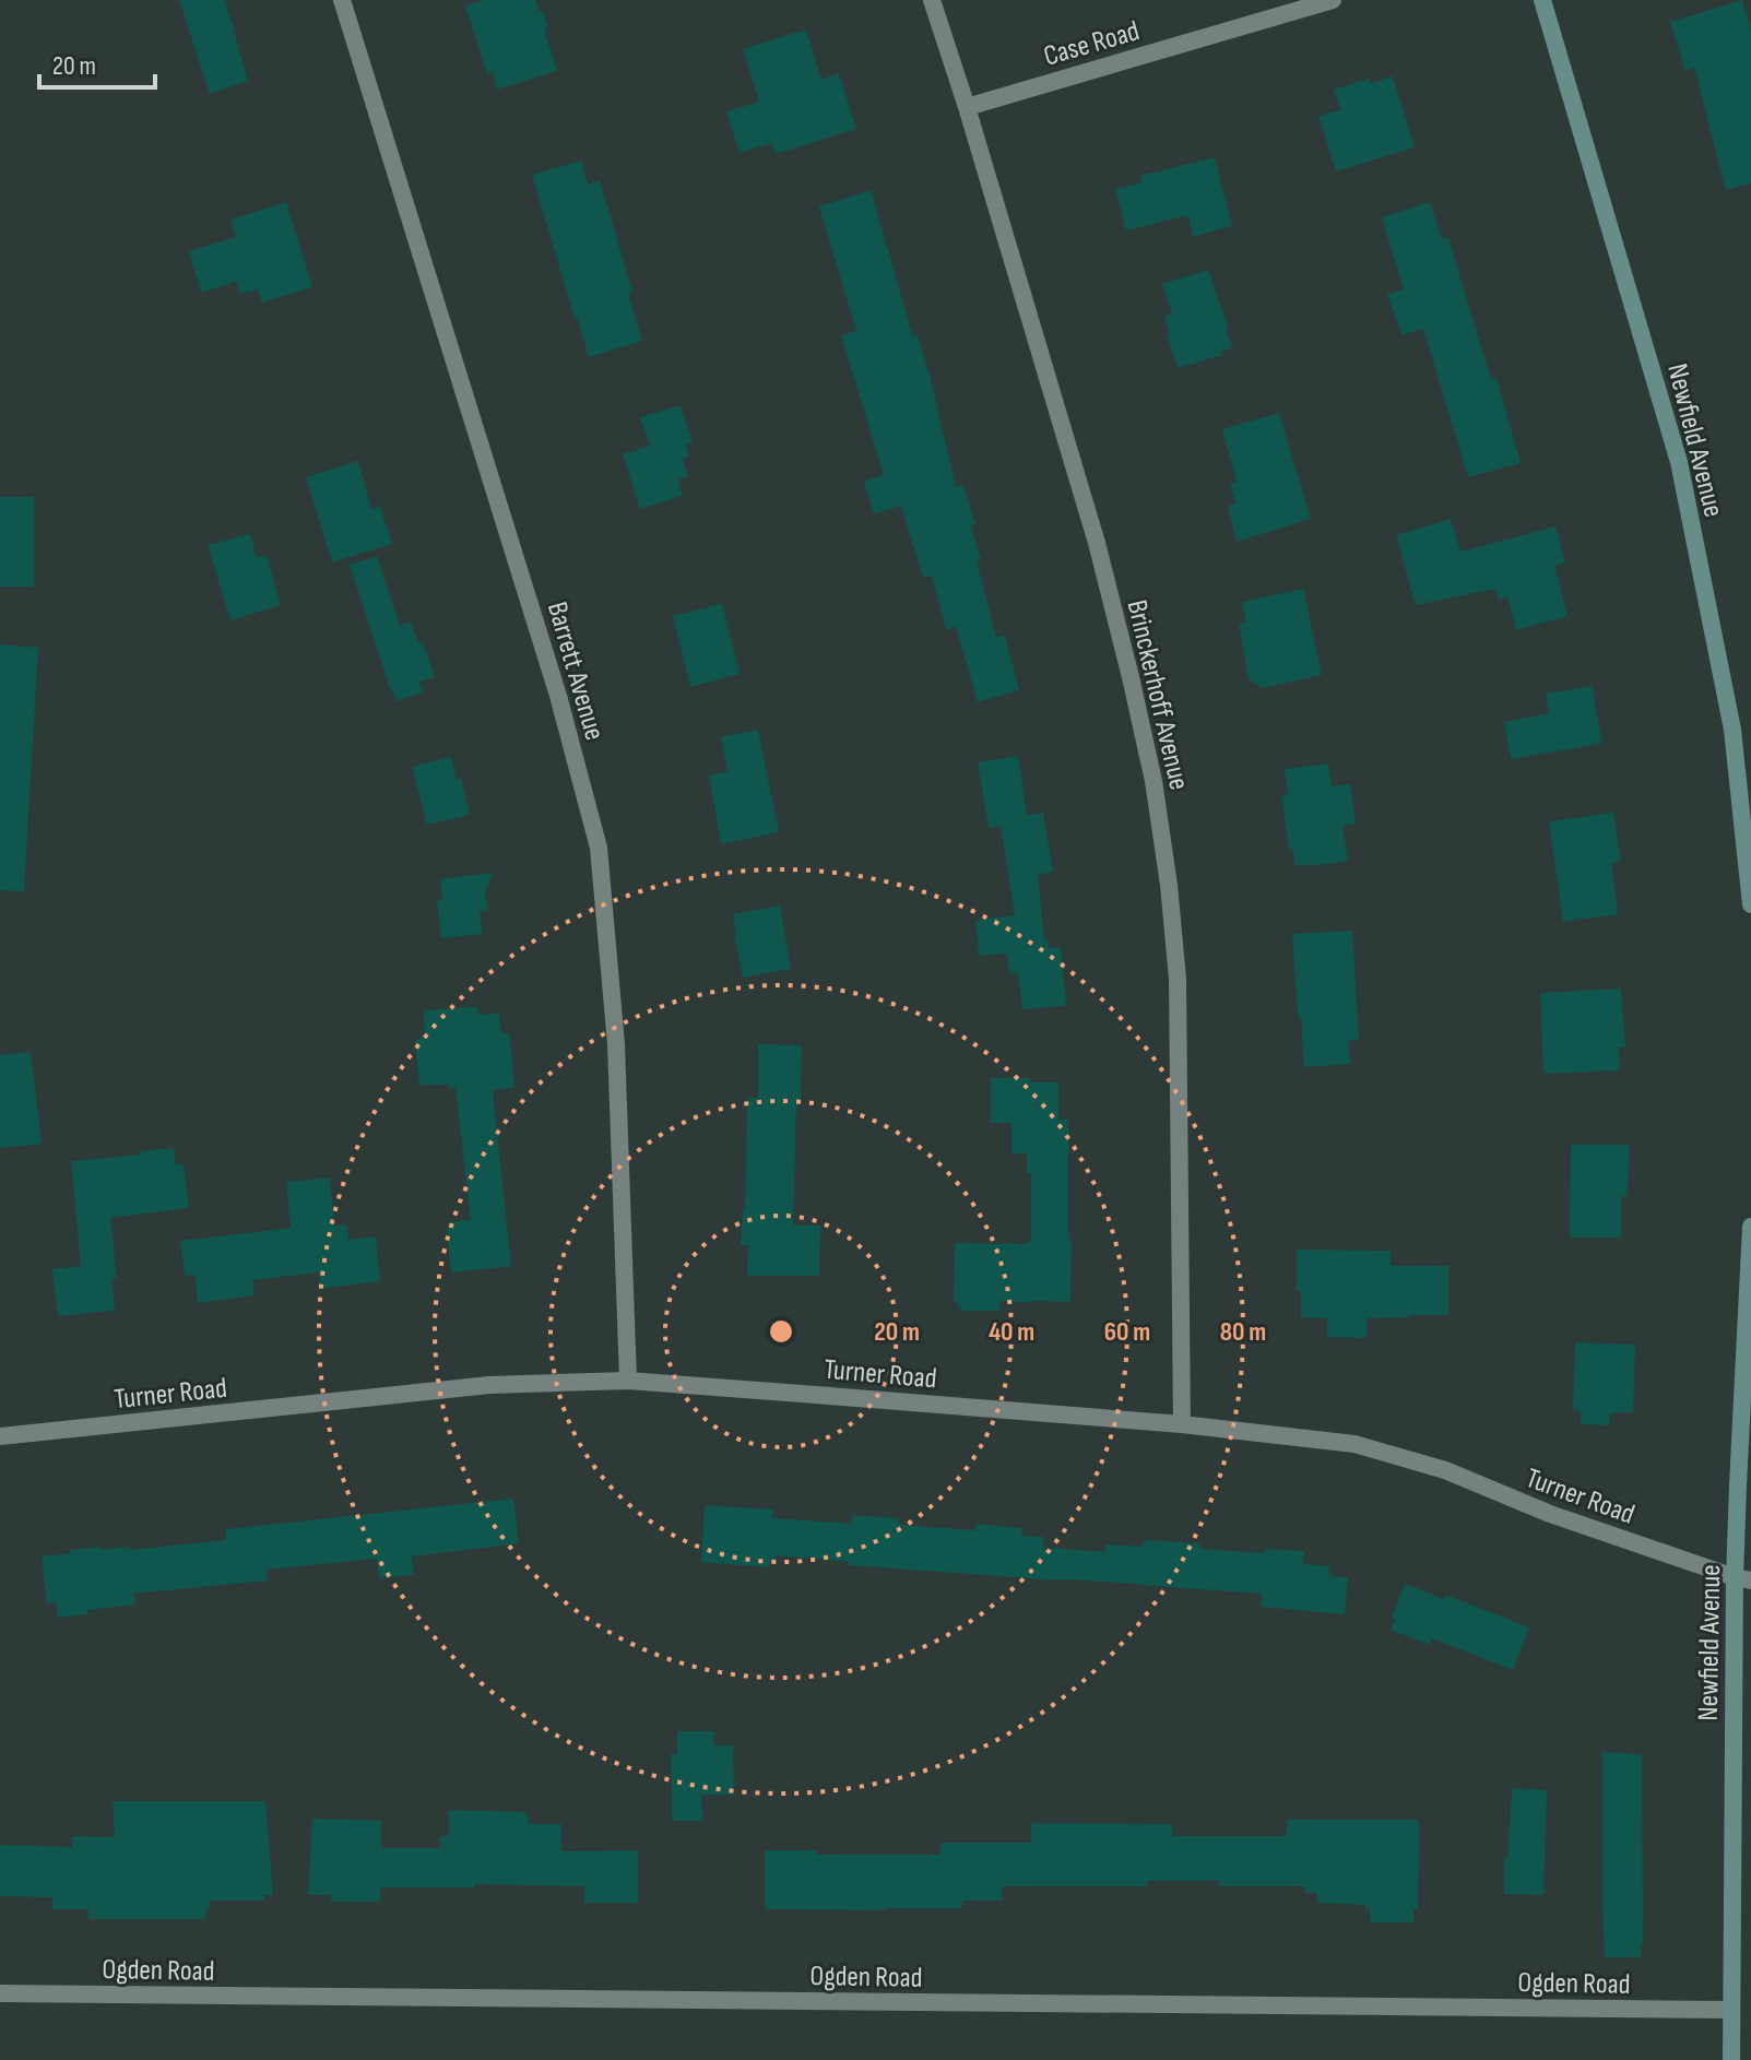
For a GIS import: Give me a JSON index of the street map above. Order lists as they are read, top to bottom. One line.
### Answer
{"streets":{"main road":["Newfield Avenue"],"street":["Case Road","Barrett Avenue","Brinckerhoff Avenue","Turner Road","Ogden Road"]},"crossings":[["Case Road","Brinckerhoff Avenue"],["Newfield Avenue","Turner Road"],["Newfield Avenue","Ogden Road"],["Barrett Avenue","Turner Road"],["Brinckerhoff Avenue","Turner Road"]],"scale_bar":"20 m","rings":["20 m","40 m","60 m","80 m"]}
